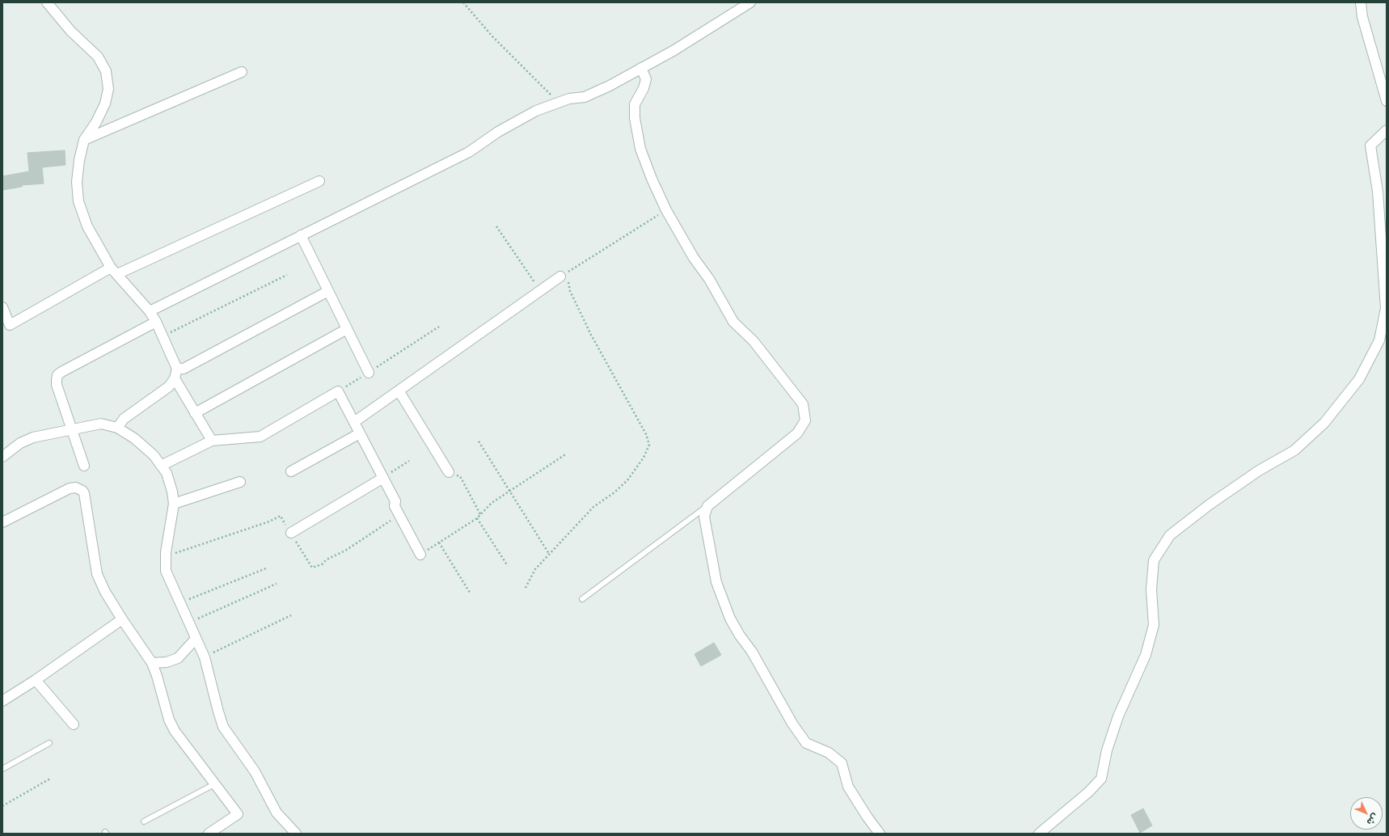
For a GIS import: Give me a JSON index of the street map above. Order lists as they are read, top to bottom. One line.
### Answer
{"north":"bottom right"}
